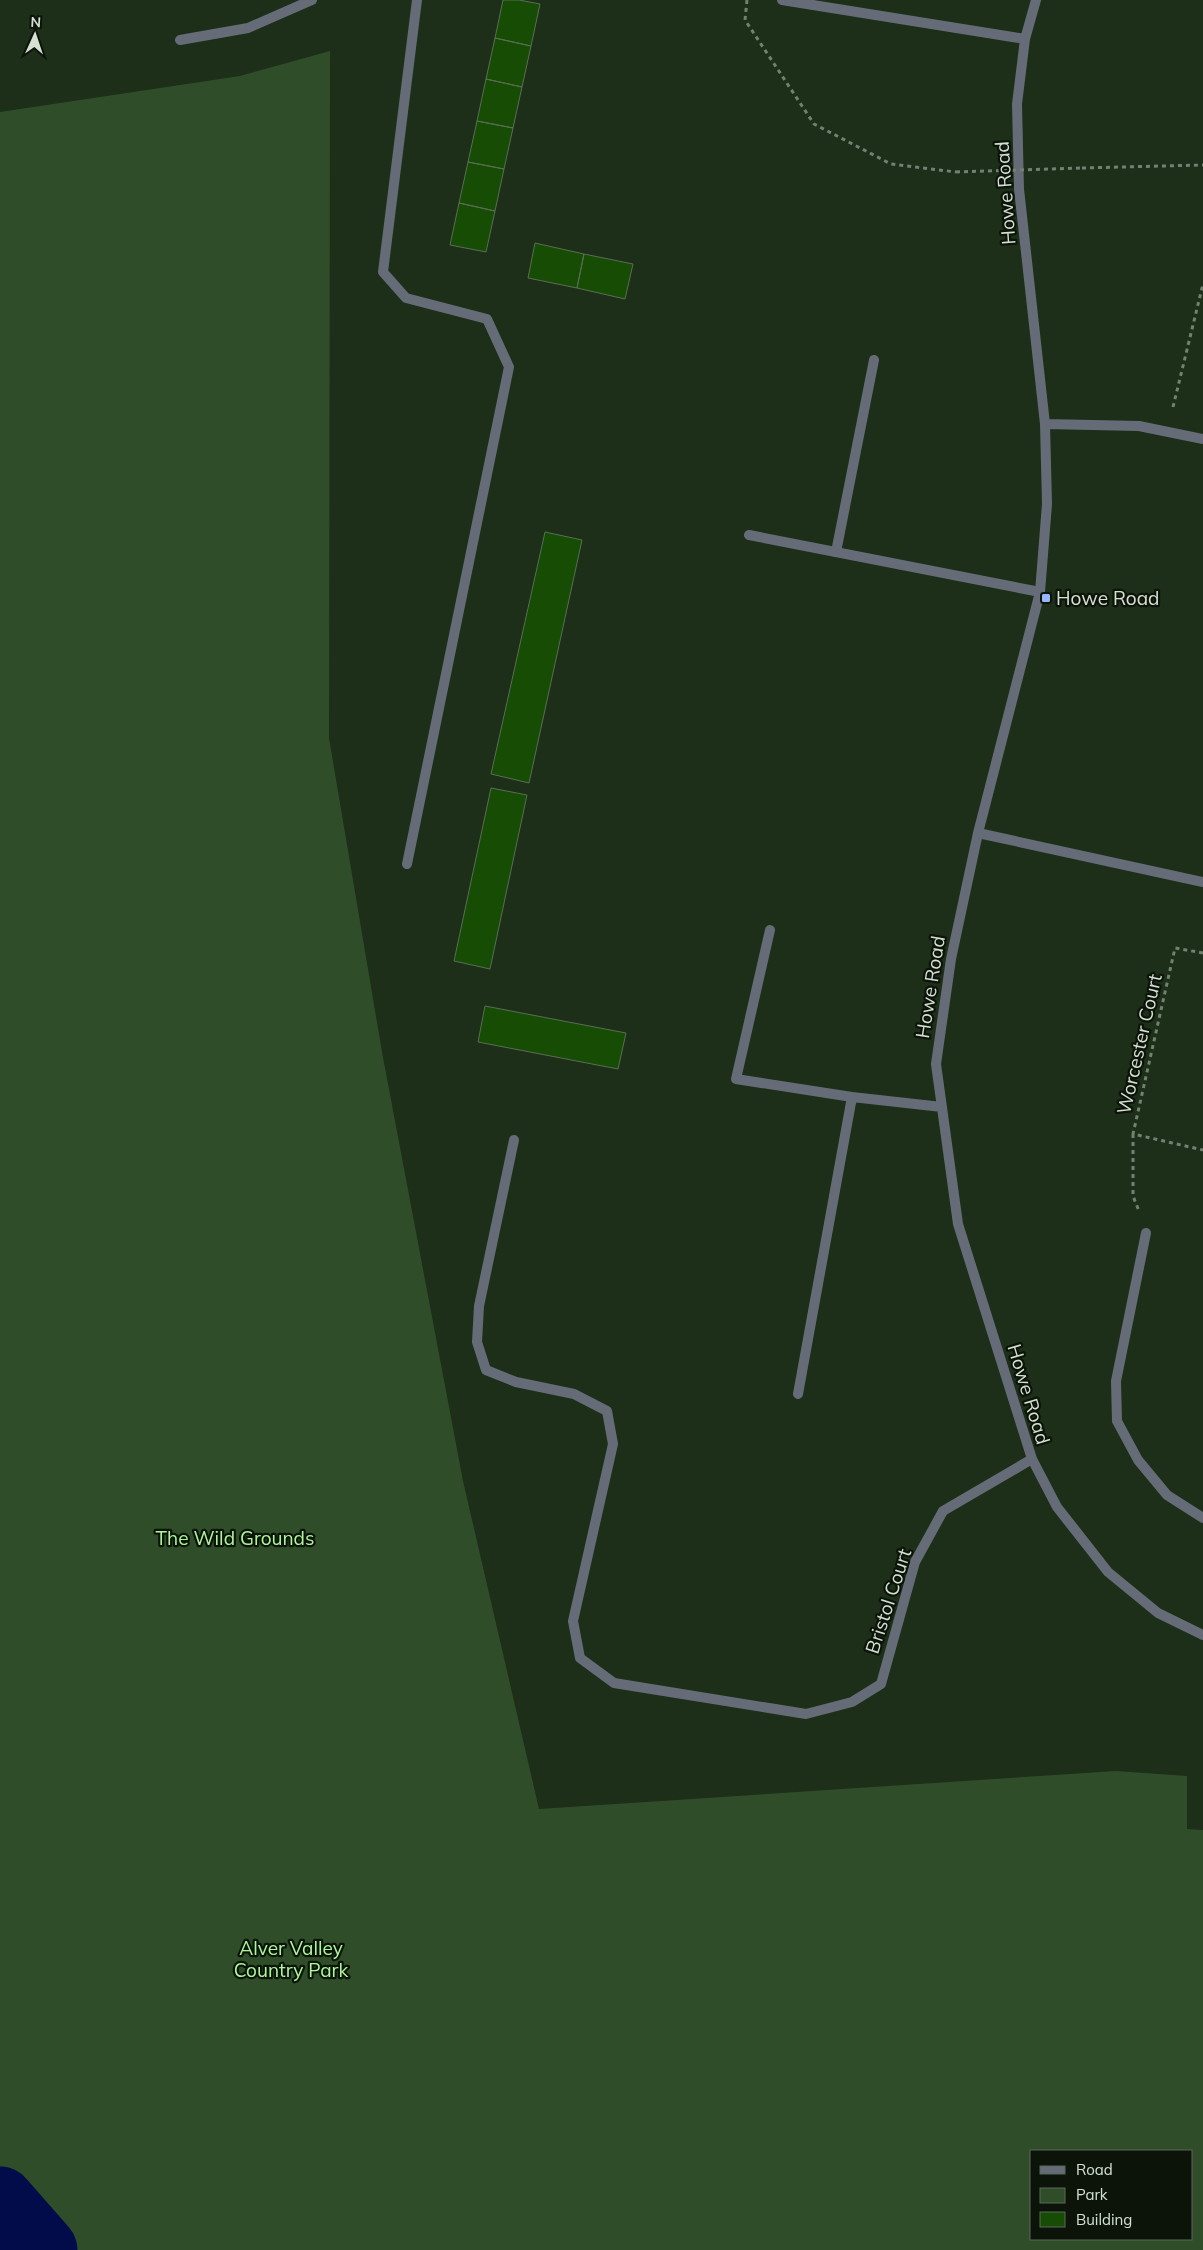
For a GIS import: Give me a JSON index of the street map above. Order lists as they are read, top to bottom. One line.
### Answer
{"streets":{"street":["Howe Road","Bristol Court"],"path":["Worcester Court"]},"crossings":[["Howe Road","Bristol Court"]],"parks":["The Wild Grounds","Alver Valley Country Park"],"places":{"transit":["Howe Road"]},"legend":["Road","Park","Building"],"north":"top"}
